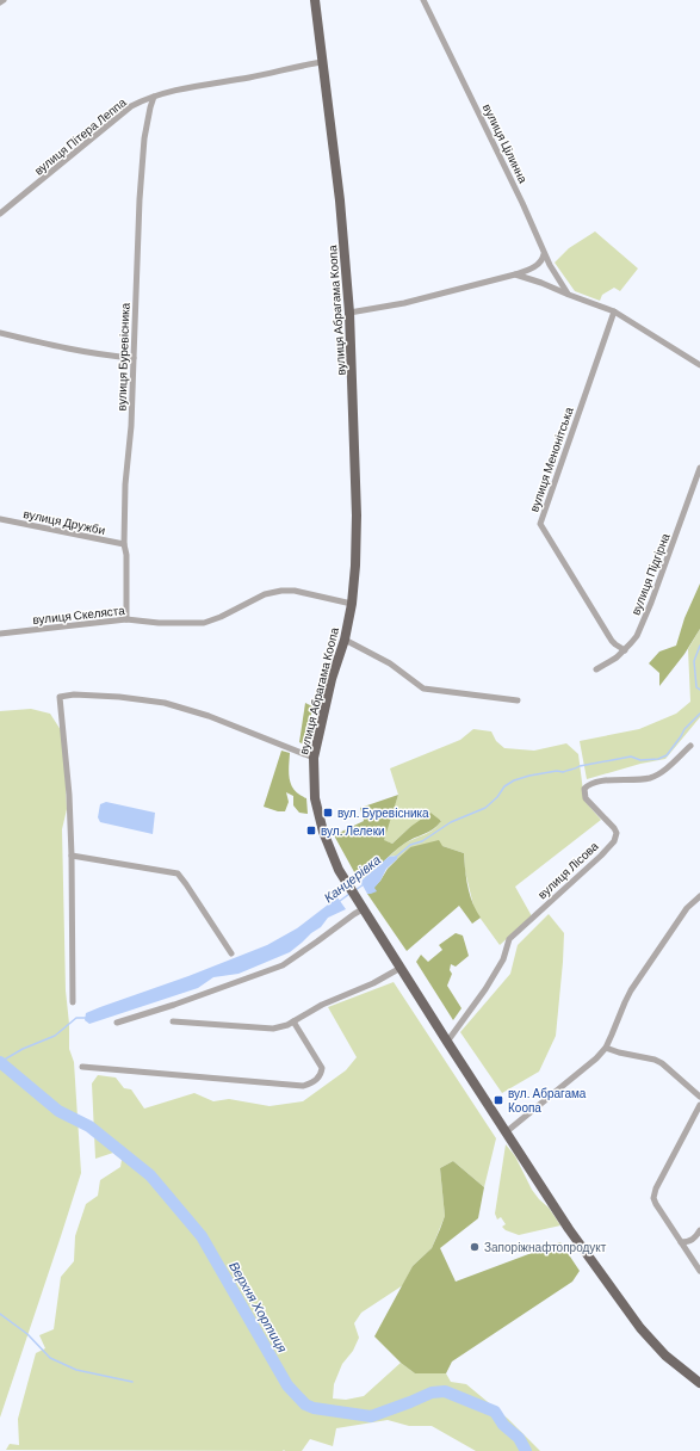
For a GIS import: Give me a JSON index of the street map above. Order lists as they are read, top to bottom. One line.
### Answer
{"streets":{"main road":["вулиця Абрагама Коопа"],"street":["вулиця Пітера Леппа","вулиця Цілинна","вулиця Буревісника","вулиця Менонітська","вулиця Дружби","вулиця Підгірна","вулиця Скеляста","вулиця Лісова"]},"crossings":[["вулиця Пітера Леппа","вулиця Абрагама Коопа"],["вулиця Пітера Леппа","вулиця Буревісника"],["вулиця Абрагама Коопа","вулиця Скеляста"],["вулиця Абрагама Коопа","вулиця Лісова"],["вулиця Буревісника","вулиця Дружби"],["вулиця Буревісника","вулиця Скеляста"],["вулиця Менонітська","вулиця Підгірна"]],"water":["Канцерівка","Верхня Хортиця"],"places":{"transit":["вул. Буревісника","вул. Лелеки","вул. Абрагама Коопа"],"other":["Запоріжнафтопродукт"]}}
